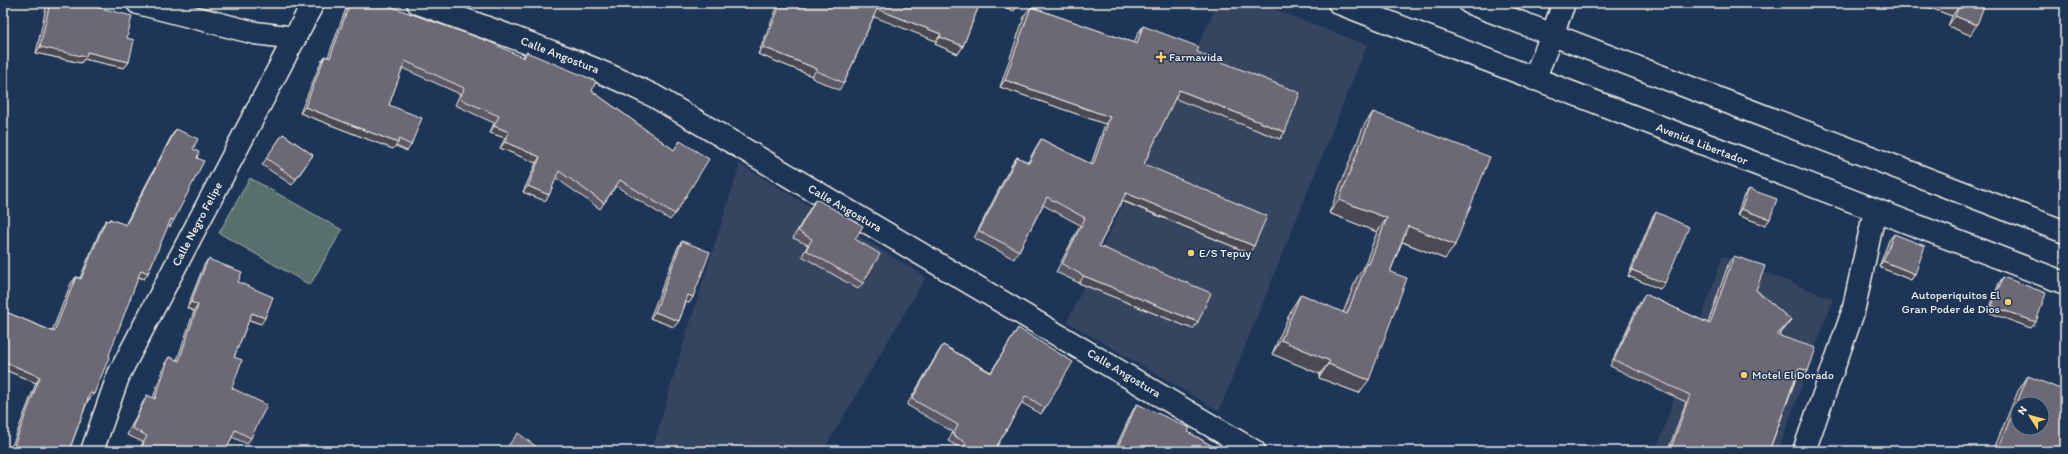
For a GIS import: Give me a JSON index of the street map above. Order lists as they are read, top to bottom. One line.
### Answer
{"streets":{"street":["Calle Angostura","Avenida Libertador","Calle Negro Felipe"]},"places":{"health":["Farmavida"],"other":["E/S Tepuy","Autoperiquitos El Gran Poder de Dios","Motel El Dorado"]},"north":"top left"}
